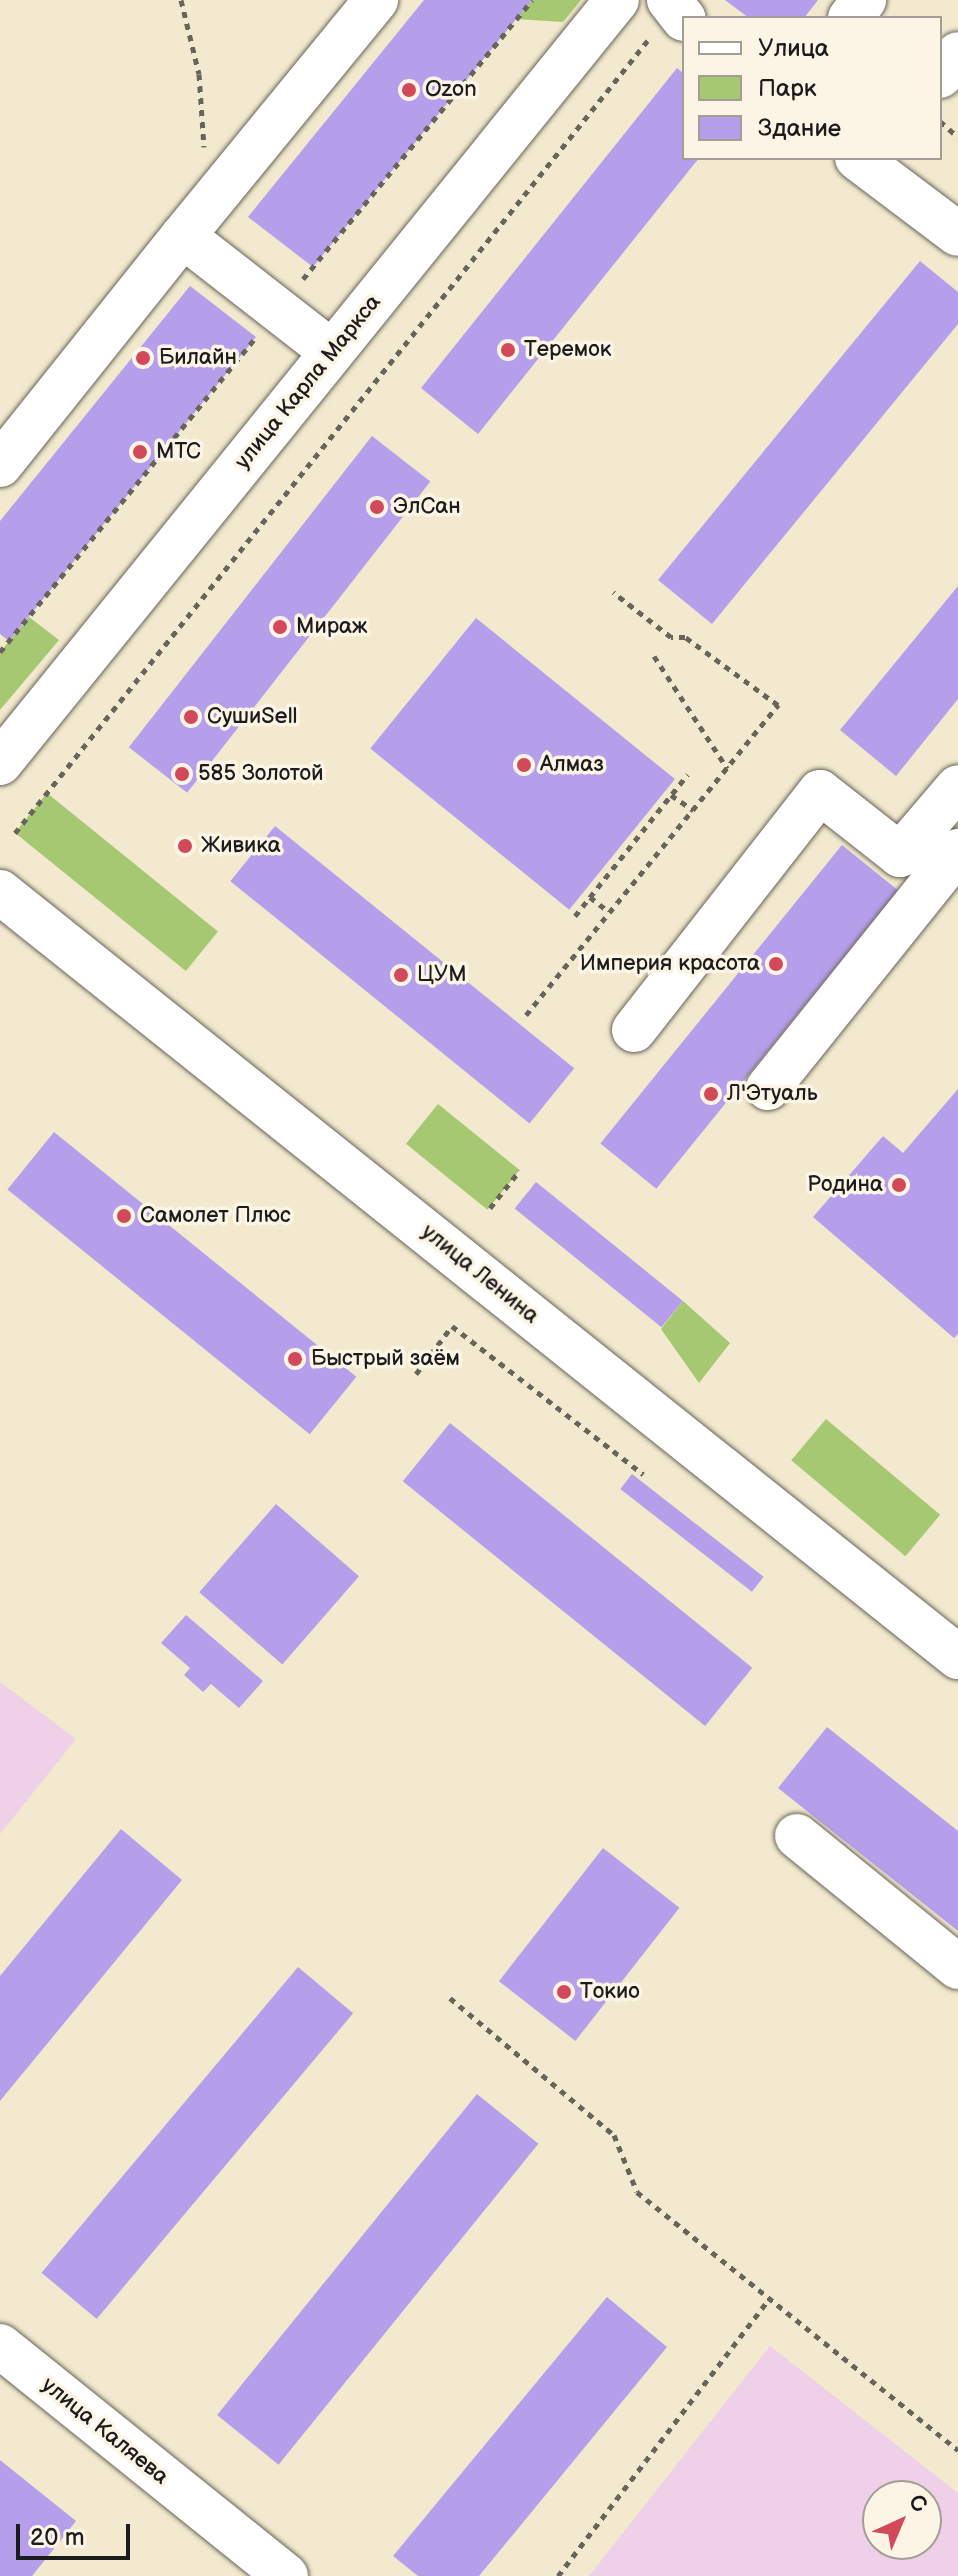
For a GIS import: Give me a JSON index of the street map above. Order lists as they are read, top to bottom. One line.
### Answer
{"streets":{"street":["улица Карла Маркса","улица Ленина","улица Каляева"]},"places":["Ozon","Теремок","Билайн","МТС","ЭлСан","Мираж","СушиSell","Алмаз","585 Золотой","Живика","Империя красота","ЦУМ","Л'Этуаль","Родина","Самолет Плюс","Быстрый заём","Токио"],"legend":["Улица","Парк","Здание"],"scale_bar":"20 m","north":"top right"}
